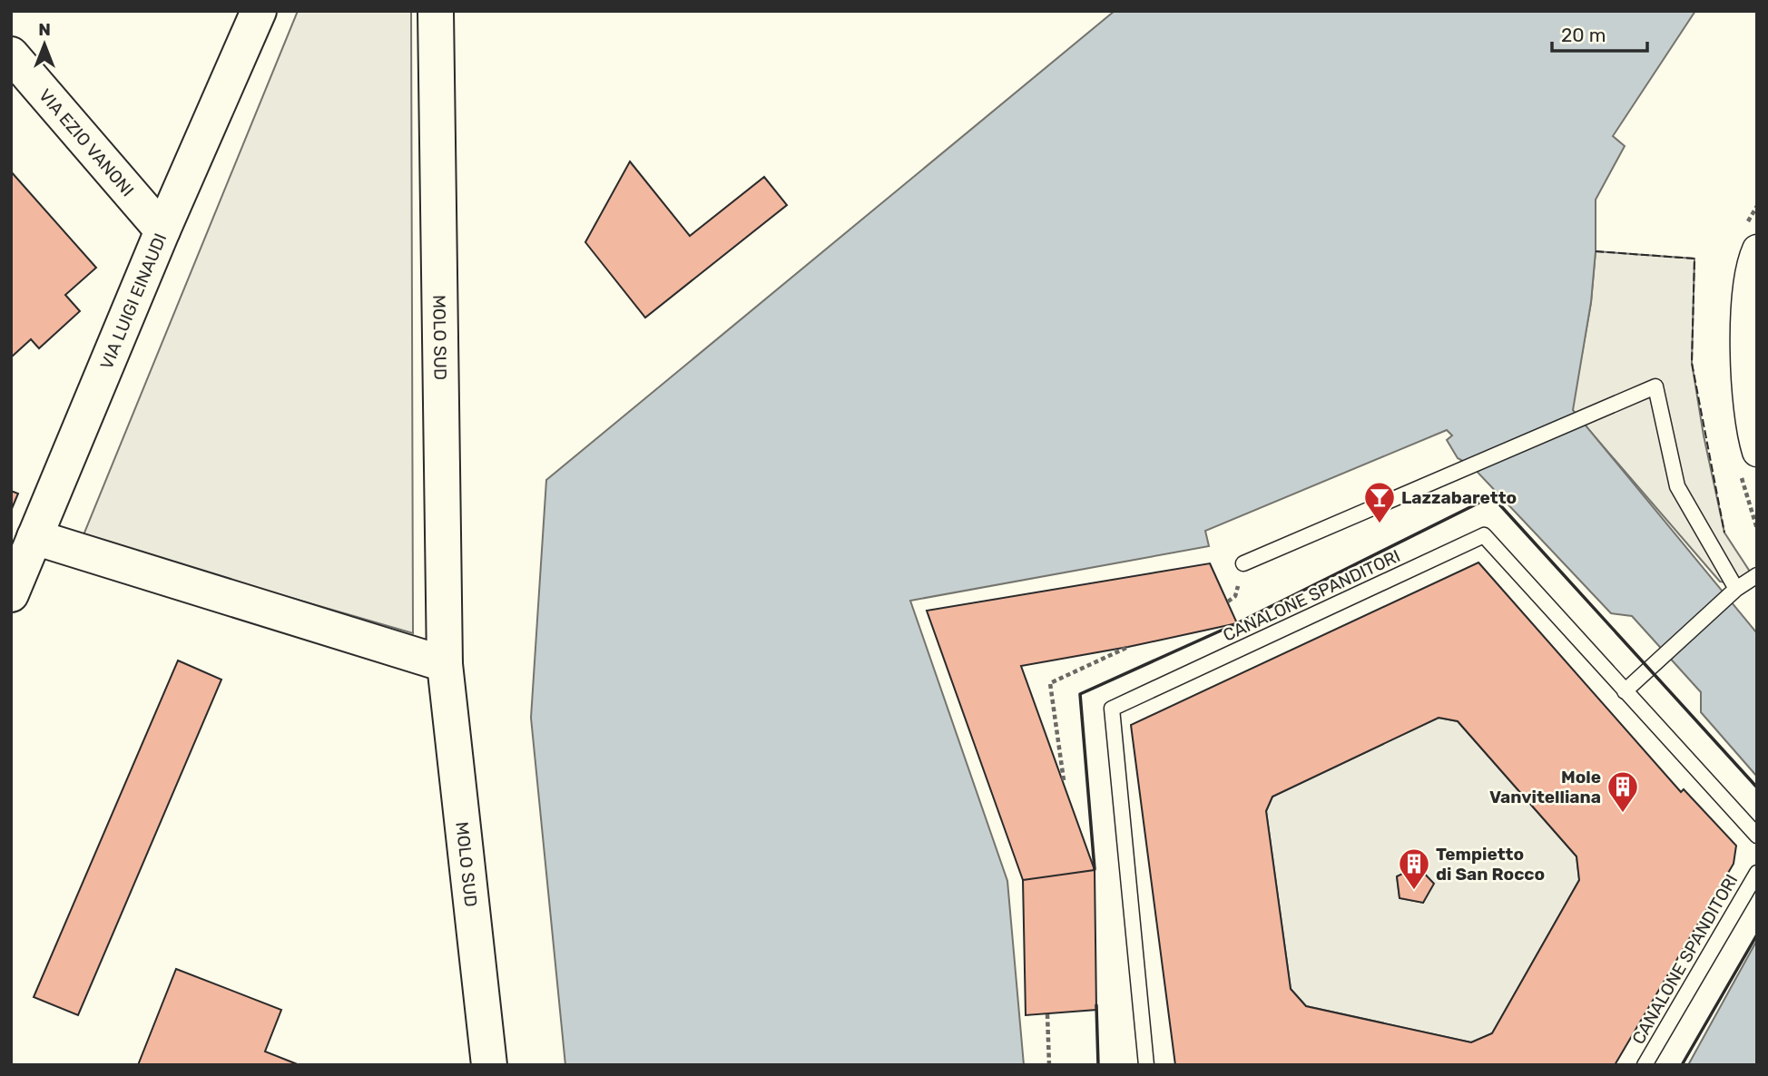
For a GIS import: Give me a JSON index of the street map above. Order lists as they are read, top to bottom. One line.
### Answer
{"streets":{"street":["VIA EZIO VANONI","VIA LUIGI EINAUDI","MOLO SUD"],"lane":["CANALONE SPANDITORI"]},"crossings":[["VIA EZIO VANONI","VIA LUIGI EINAUDI"]],"places":{"bar":["Lazzabaretto"],"building":["Mole Vanvitelliana","Tempietto di San Rocco"]},"scale_bar":"20 m","north":"top"}
